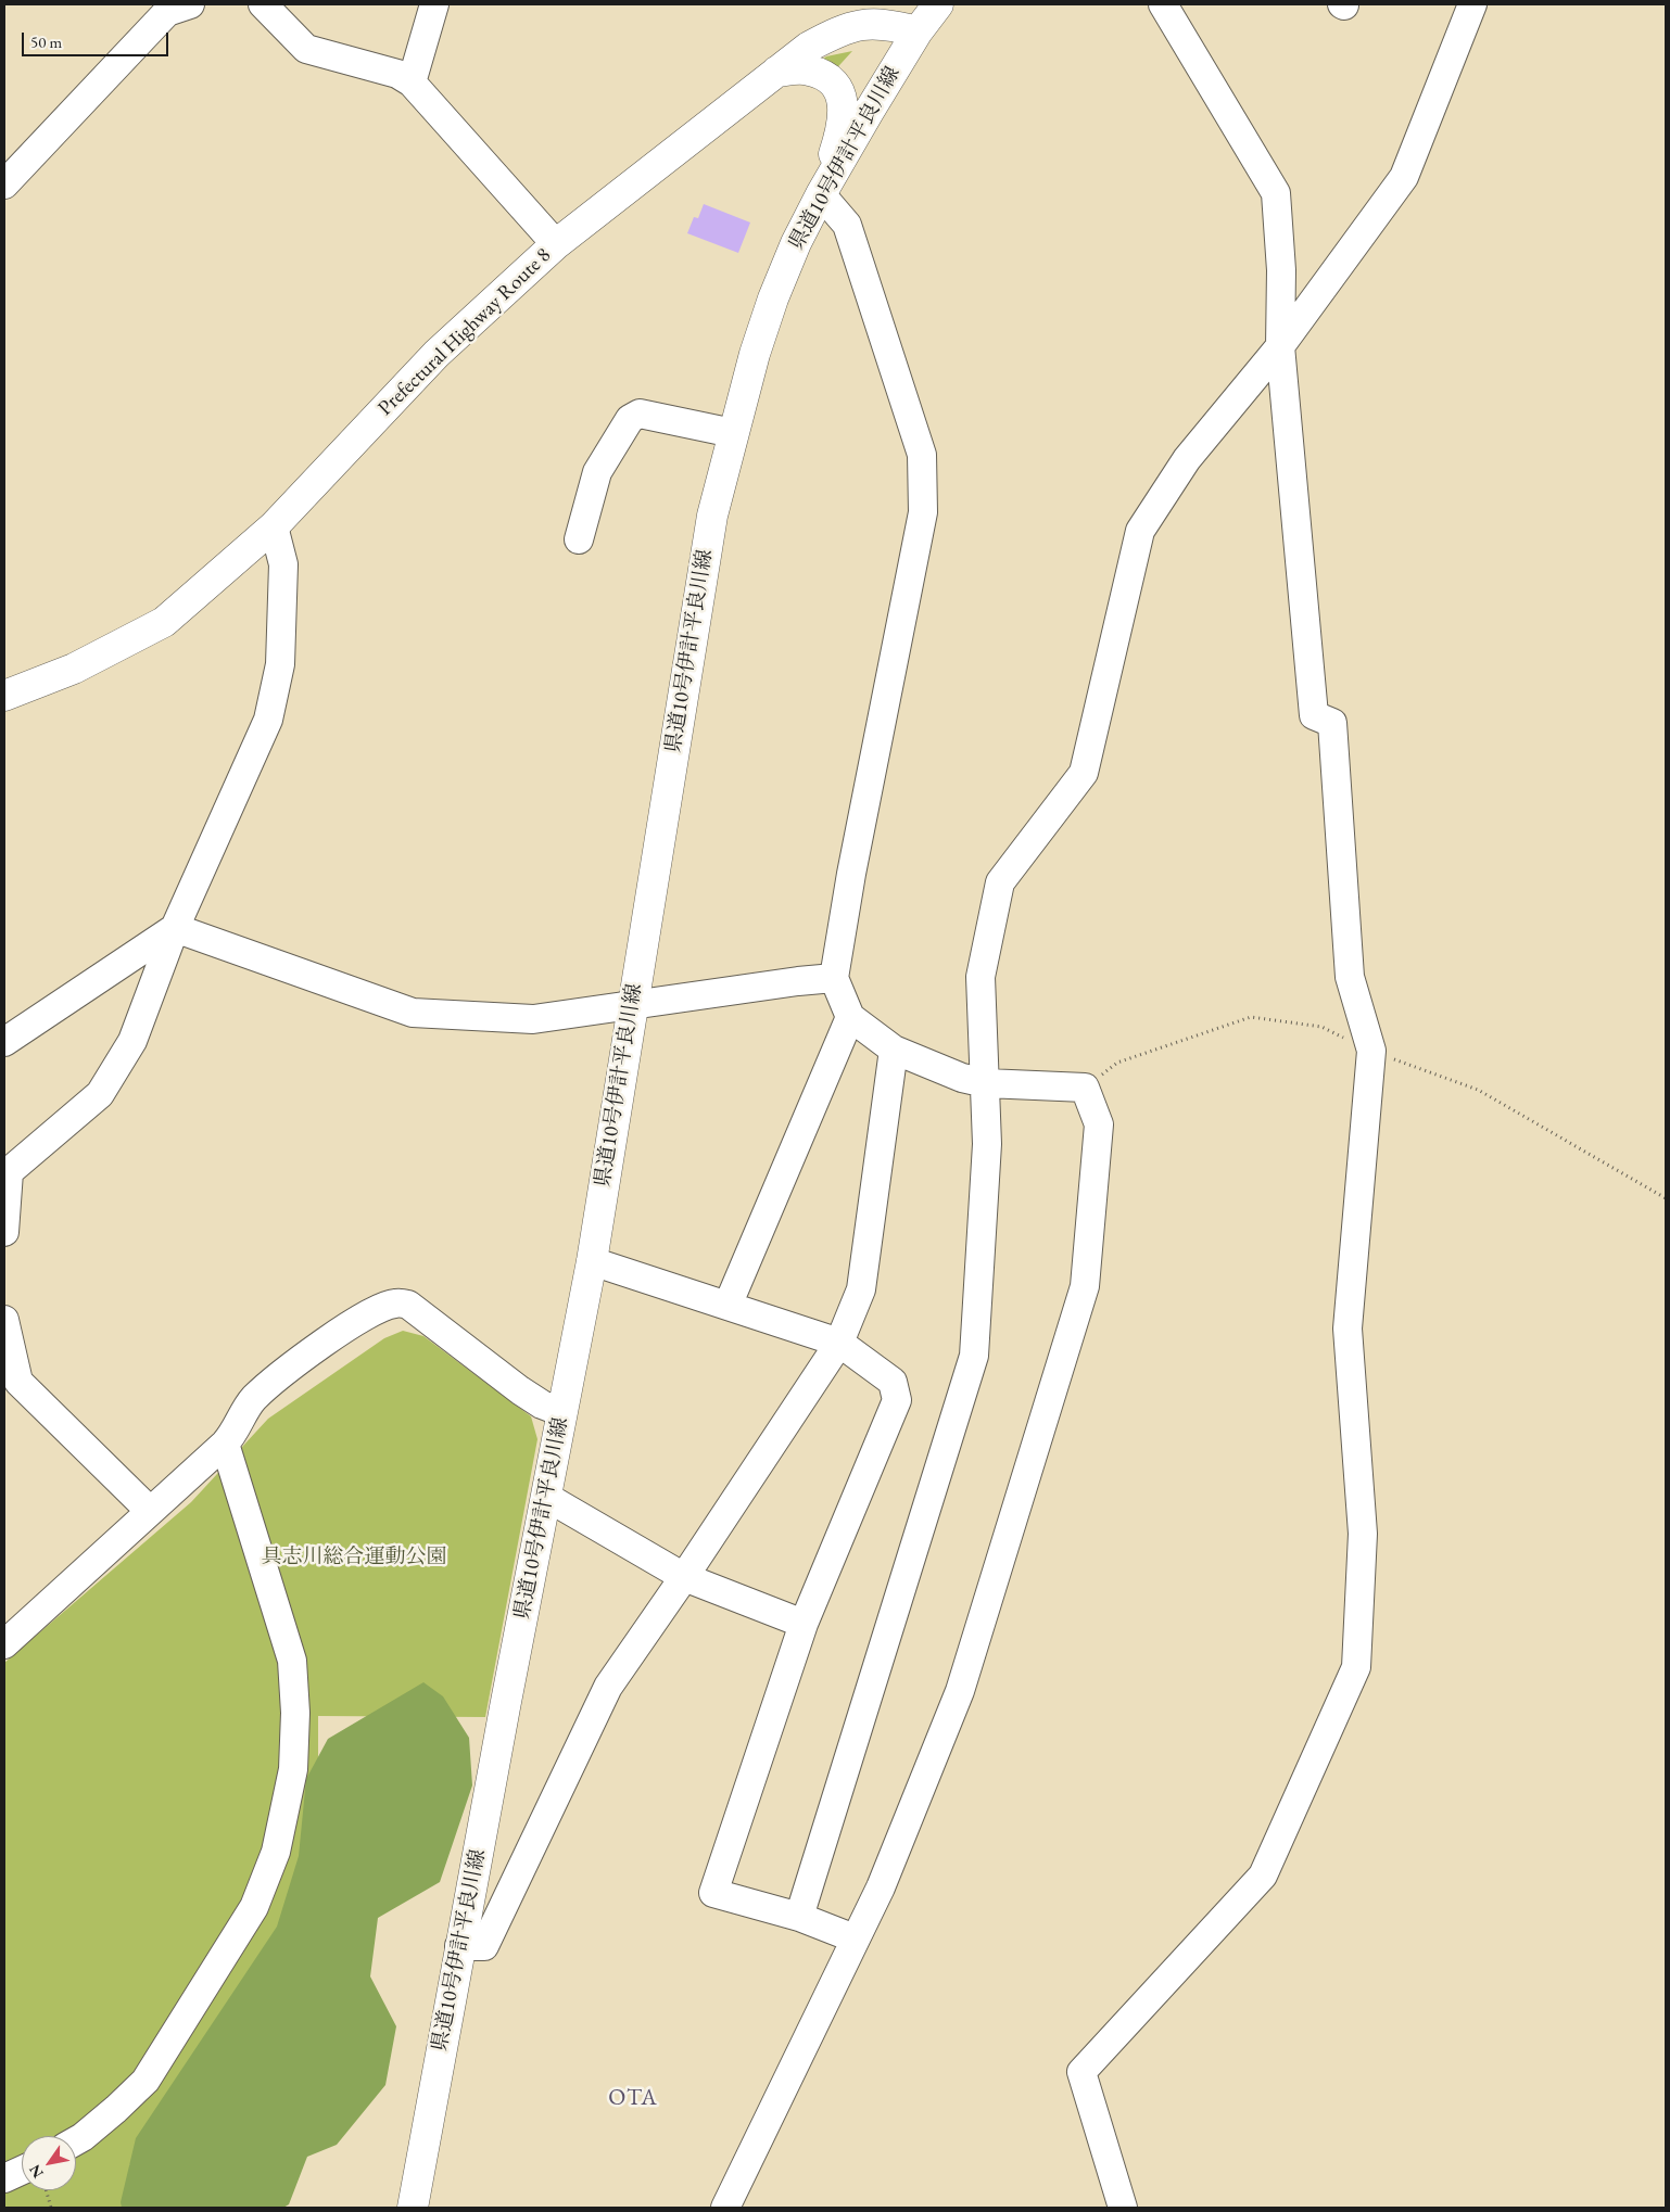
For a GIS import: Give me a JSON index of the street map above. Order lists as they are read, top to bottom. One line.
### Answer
{"streets":{"main road":["県道10号伊計平良川線","Prefectural Highway Route 8"]},"crossings":[["県道10号伊計平良川線","Prefectural Highway Route 8"]],"districts":["OTA"],"parks":["具志川総合運動公園"],"scale_bar":"50 m","north":"bottom left"}
